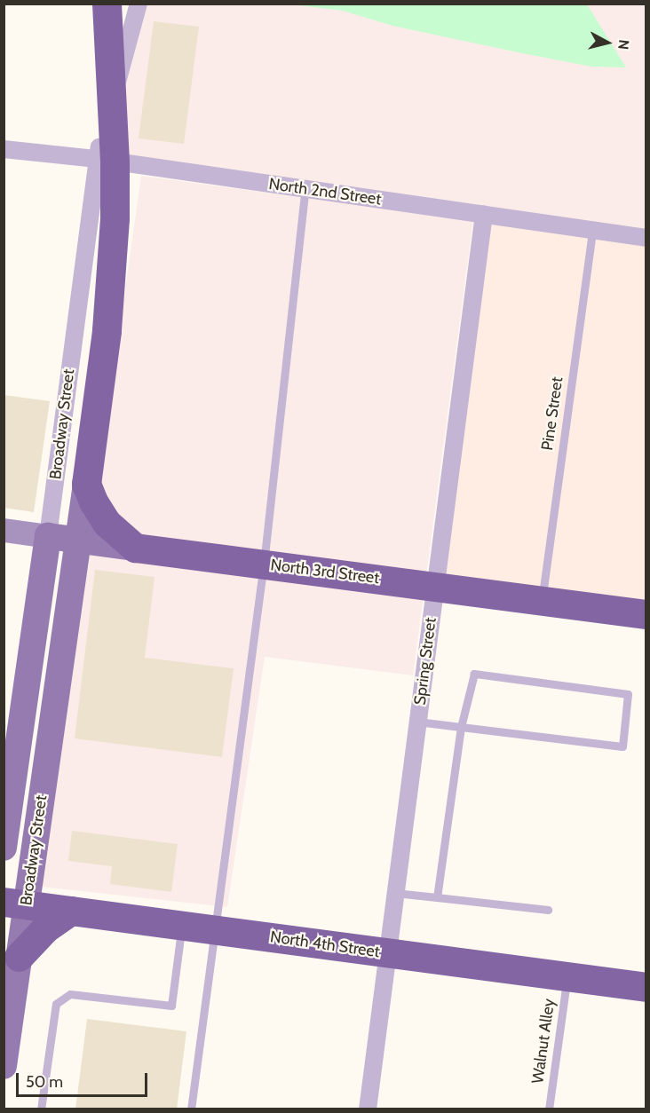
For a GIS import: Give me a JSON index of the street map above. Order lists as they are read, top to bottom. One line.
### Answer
{"streets":{"highway":["North 3rd Street","North 4th Street"],"main road":["Broadway Street"],"street":["North 2nd Street","Spring Street"],"lane":["Pine Street","Walnut Alley"]},"crossings":[["North 2nd Street","Pine Street"],["North 2nd Street","Broadway Street"],["North 2nd Street","Spring Street"],["Pine Street","North 3rd Street"],["Broadway Street","North 3rd Street"],["Broadway Street","North 4th Street"],["North 3rd Street","Spring Street"],["Spring Street","North 4th Street"],["North 4th Street","Walnut Alley"]],"scale_bar":"50 m","north":"right"}
